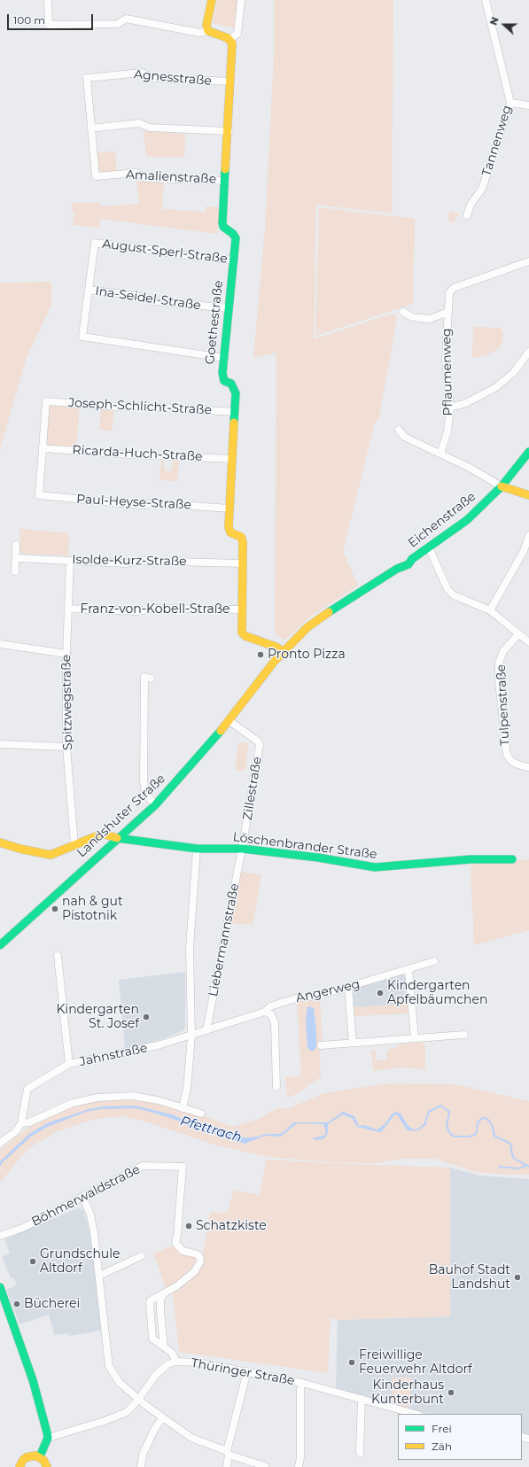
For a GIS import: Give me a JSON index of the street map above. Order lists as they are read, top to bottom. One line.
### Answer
{"streets":{"street":["Agnesstraße","Tannenweg","Amalienstraße","August-Sperl-Straße","Ina-Seidel-Straße","Goethestraße","Pflaumenweg","Joseph-Schlicht-Straße","Ricarda-Huch-Straße","Paul-Heyse-Straße","Eichenstraße","Isolde-Kurz-Straße","Franz-von-Kobell-Straße","Spitzwegstraße","Tulpenstraße","Zillestraße","Landshuter Straße","Löschenbrander Straße","Liebermannstraße","Angerweg","Jahnstraße","Böhmerwaldstraße","Thüringer Straße"]},"crossings":[["Agnesstraße","Amalienstraße"],["Agnesstraße","Goethestraße"],["Amalienstraße","Goethestraße"],["August-Sperl-Straße","Ina-Seidel-Straße"],["August-Sperl-Straße","Goethestraße"],["Ina-Seidel-Straße","Goethestraße"],["Goethestraße","Joseph-Schlicht-Straße"],["Goethestraße","Ricarda-Huch-Straße"],["Goethestraße","Paul-Heyse-Straße"],["Goethestraße","Eichenstraße"],["Goethestraße","Isolde-Kurz-Straße"],["Goethestraße","Franz-von-Kobell-Straße"],["Joseph-Schlicht-Straße","Ricarda-Huch-Straße"],["Joseph-Schlicht-Straße","Paul-Heyse-Straße"],["Ricarda-Huch-Straße","Paul-Heyse-Straße"],["Eichenstraße","Landshuter Straße"],["Isolde-Kurz-Straße","Spitzwegstraße"],["Franz-von-Kobell-Straße","Spitzwegstraße"],["Spitzwegstraße","Löschenbrander Straße"],["Zillestraße","Landshuter Straße"],["Zillestraße","Löschenbrander Straße"],["Zillestraße","Liebermannstraße"],["Landshuter Straße","Löschenbrander Straße"],["Löschenbrander Straße","Liebermannstraße"],["Liebermannstraße","Jahnstraße"],["Angerweg","Jahnstraße"],["Böhmerwaldstraße","Thüringer Straße"]],"water":["Pfettrach"],"places":["Pronto Pizza","nah & gut Pistotnik","Kindergarten Apfelbäumchen","Kindergarten St. Josef","Schatzkiste","Grundschule Altdorf","Bauhof Stadt Landshut","Bücherei","Freiwillige Feuerwehr Altdorf","Kinderhaus Kunterbunt"],"legend":["Frei","Zäh"],"scale_bar":"100 m","north":"left"}
